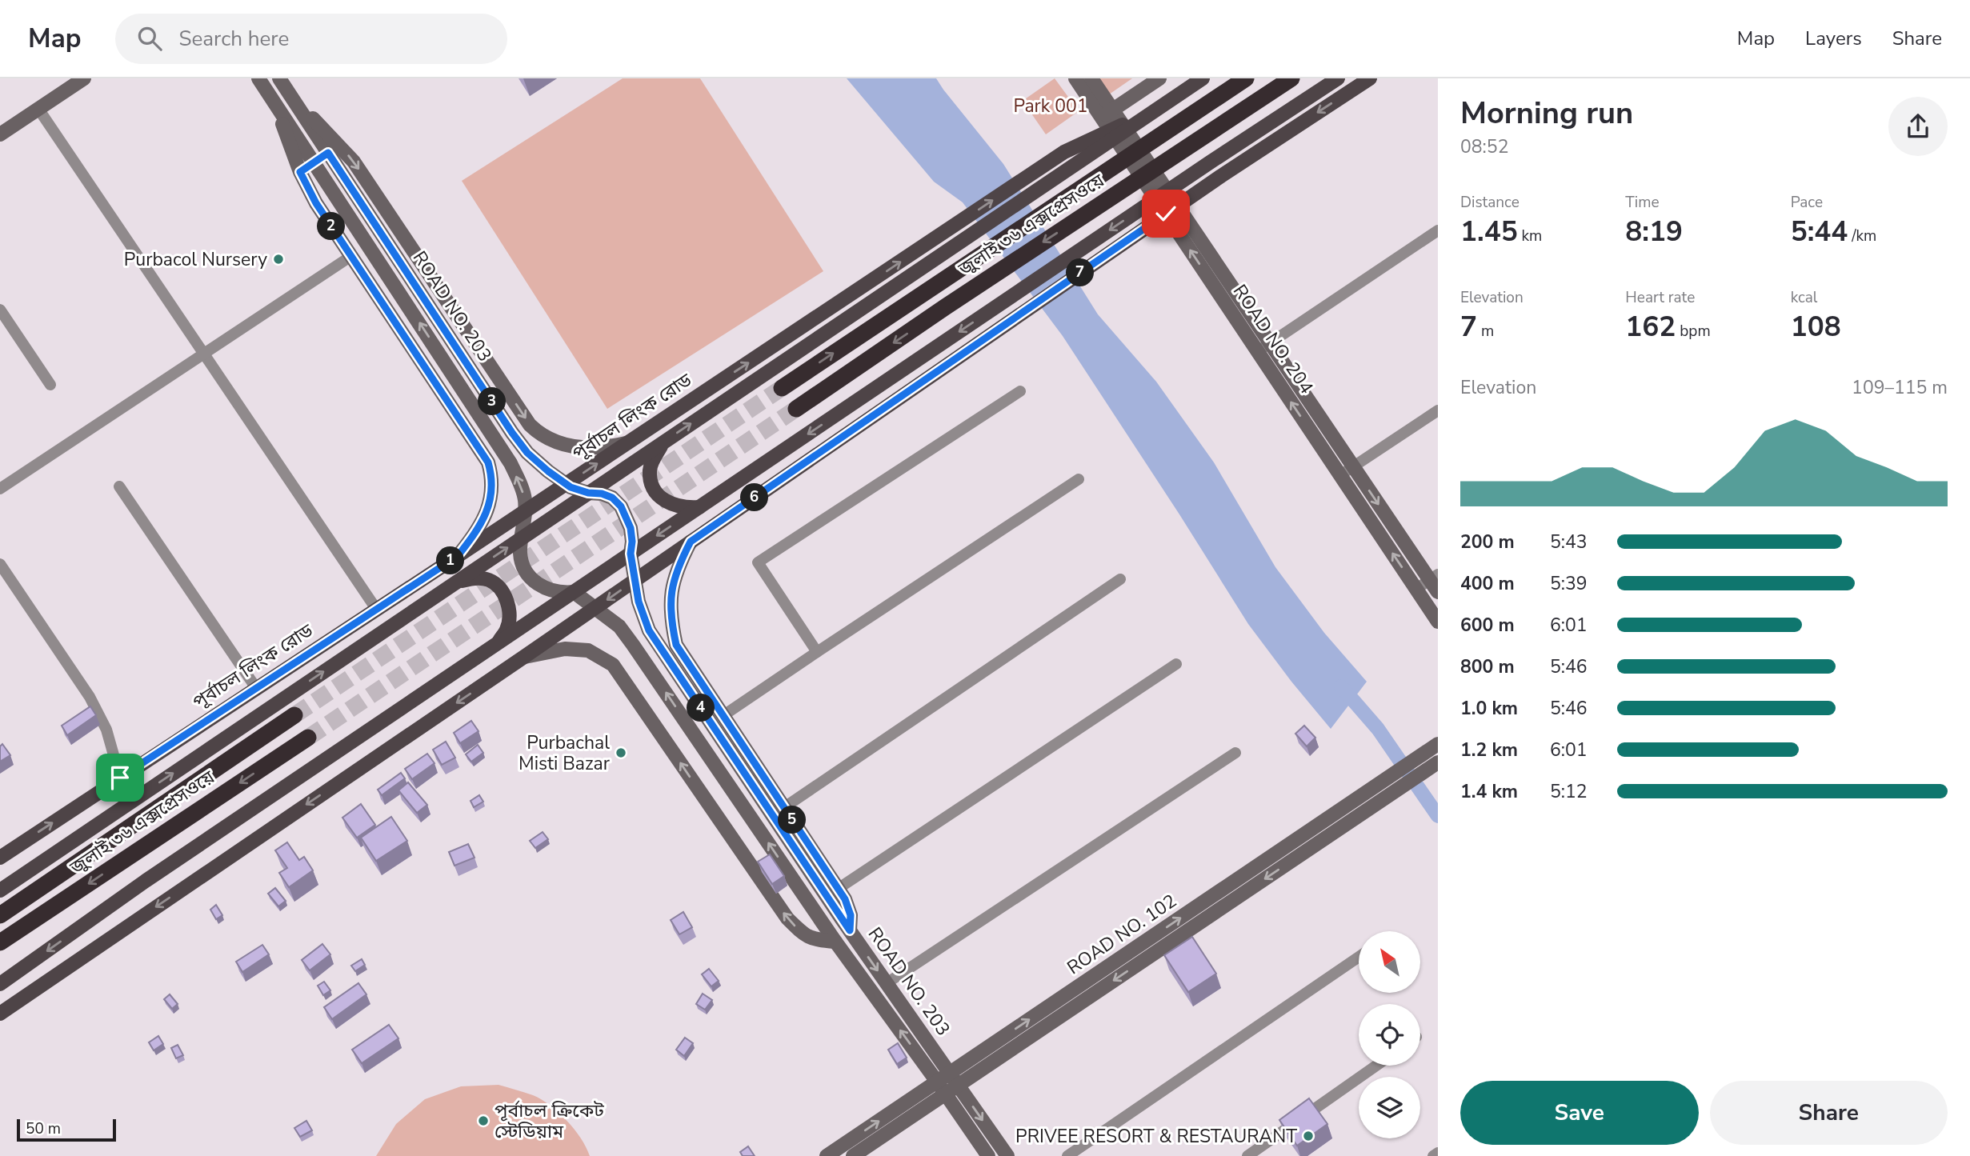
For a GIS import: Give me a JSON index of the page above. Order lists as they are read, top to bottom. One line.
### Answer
{"streets":{"highway":["জুলাই ৩৬ এক্সপ্রেসওয়ে"],"main road":["পূর্বাচল লিংক রোড"],"street":["ROAD NO. 203","ROAD NO. 204","ROAD NO. 102"]},"crossings":[["ROAD NO. 203","পূর্বাচল লিংক রোড"],["ROAD NO. 203","ROAD NO. 102"]],"parks":["Park 001"],"places":["Purbacol Nursery","Purbachal Misti Bazar","পূর্বাচল ক্রিকেট স্টেডিয়াম","PRIVEE RESORT & RESTAURANT"],"scale_bar":"50 m","north":"top left","page":{"header":"Map","search":"Search here","nav":["Map","Layers","Share"],"heading":["Morning run","08:52"],"stats":[["Distance","1.45 km"],["Time","8:19"],["Pace","5:44 /km"],["Elevation","7 m"],["Heart rate","162 bpm"],["kcal","108"]],"pins":["2","7","3","6","1","4","5"],"chart":["Elevation","109–115 m"],"list":[{"name":"200 m","note":"5:43"},{"name":"400 m","note":"5:39"},{"name":"600 m","note":"6:01"},{"name":"800 m","note":"5:46"},{"name":"1.0 km","note":"5:46"},{"name":"1.2 km","note":"6:01"},{"name":"1.4 km","note":"5:12"}],"buttons":["Save","Share"],"scale":"50 m"}}
